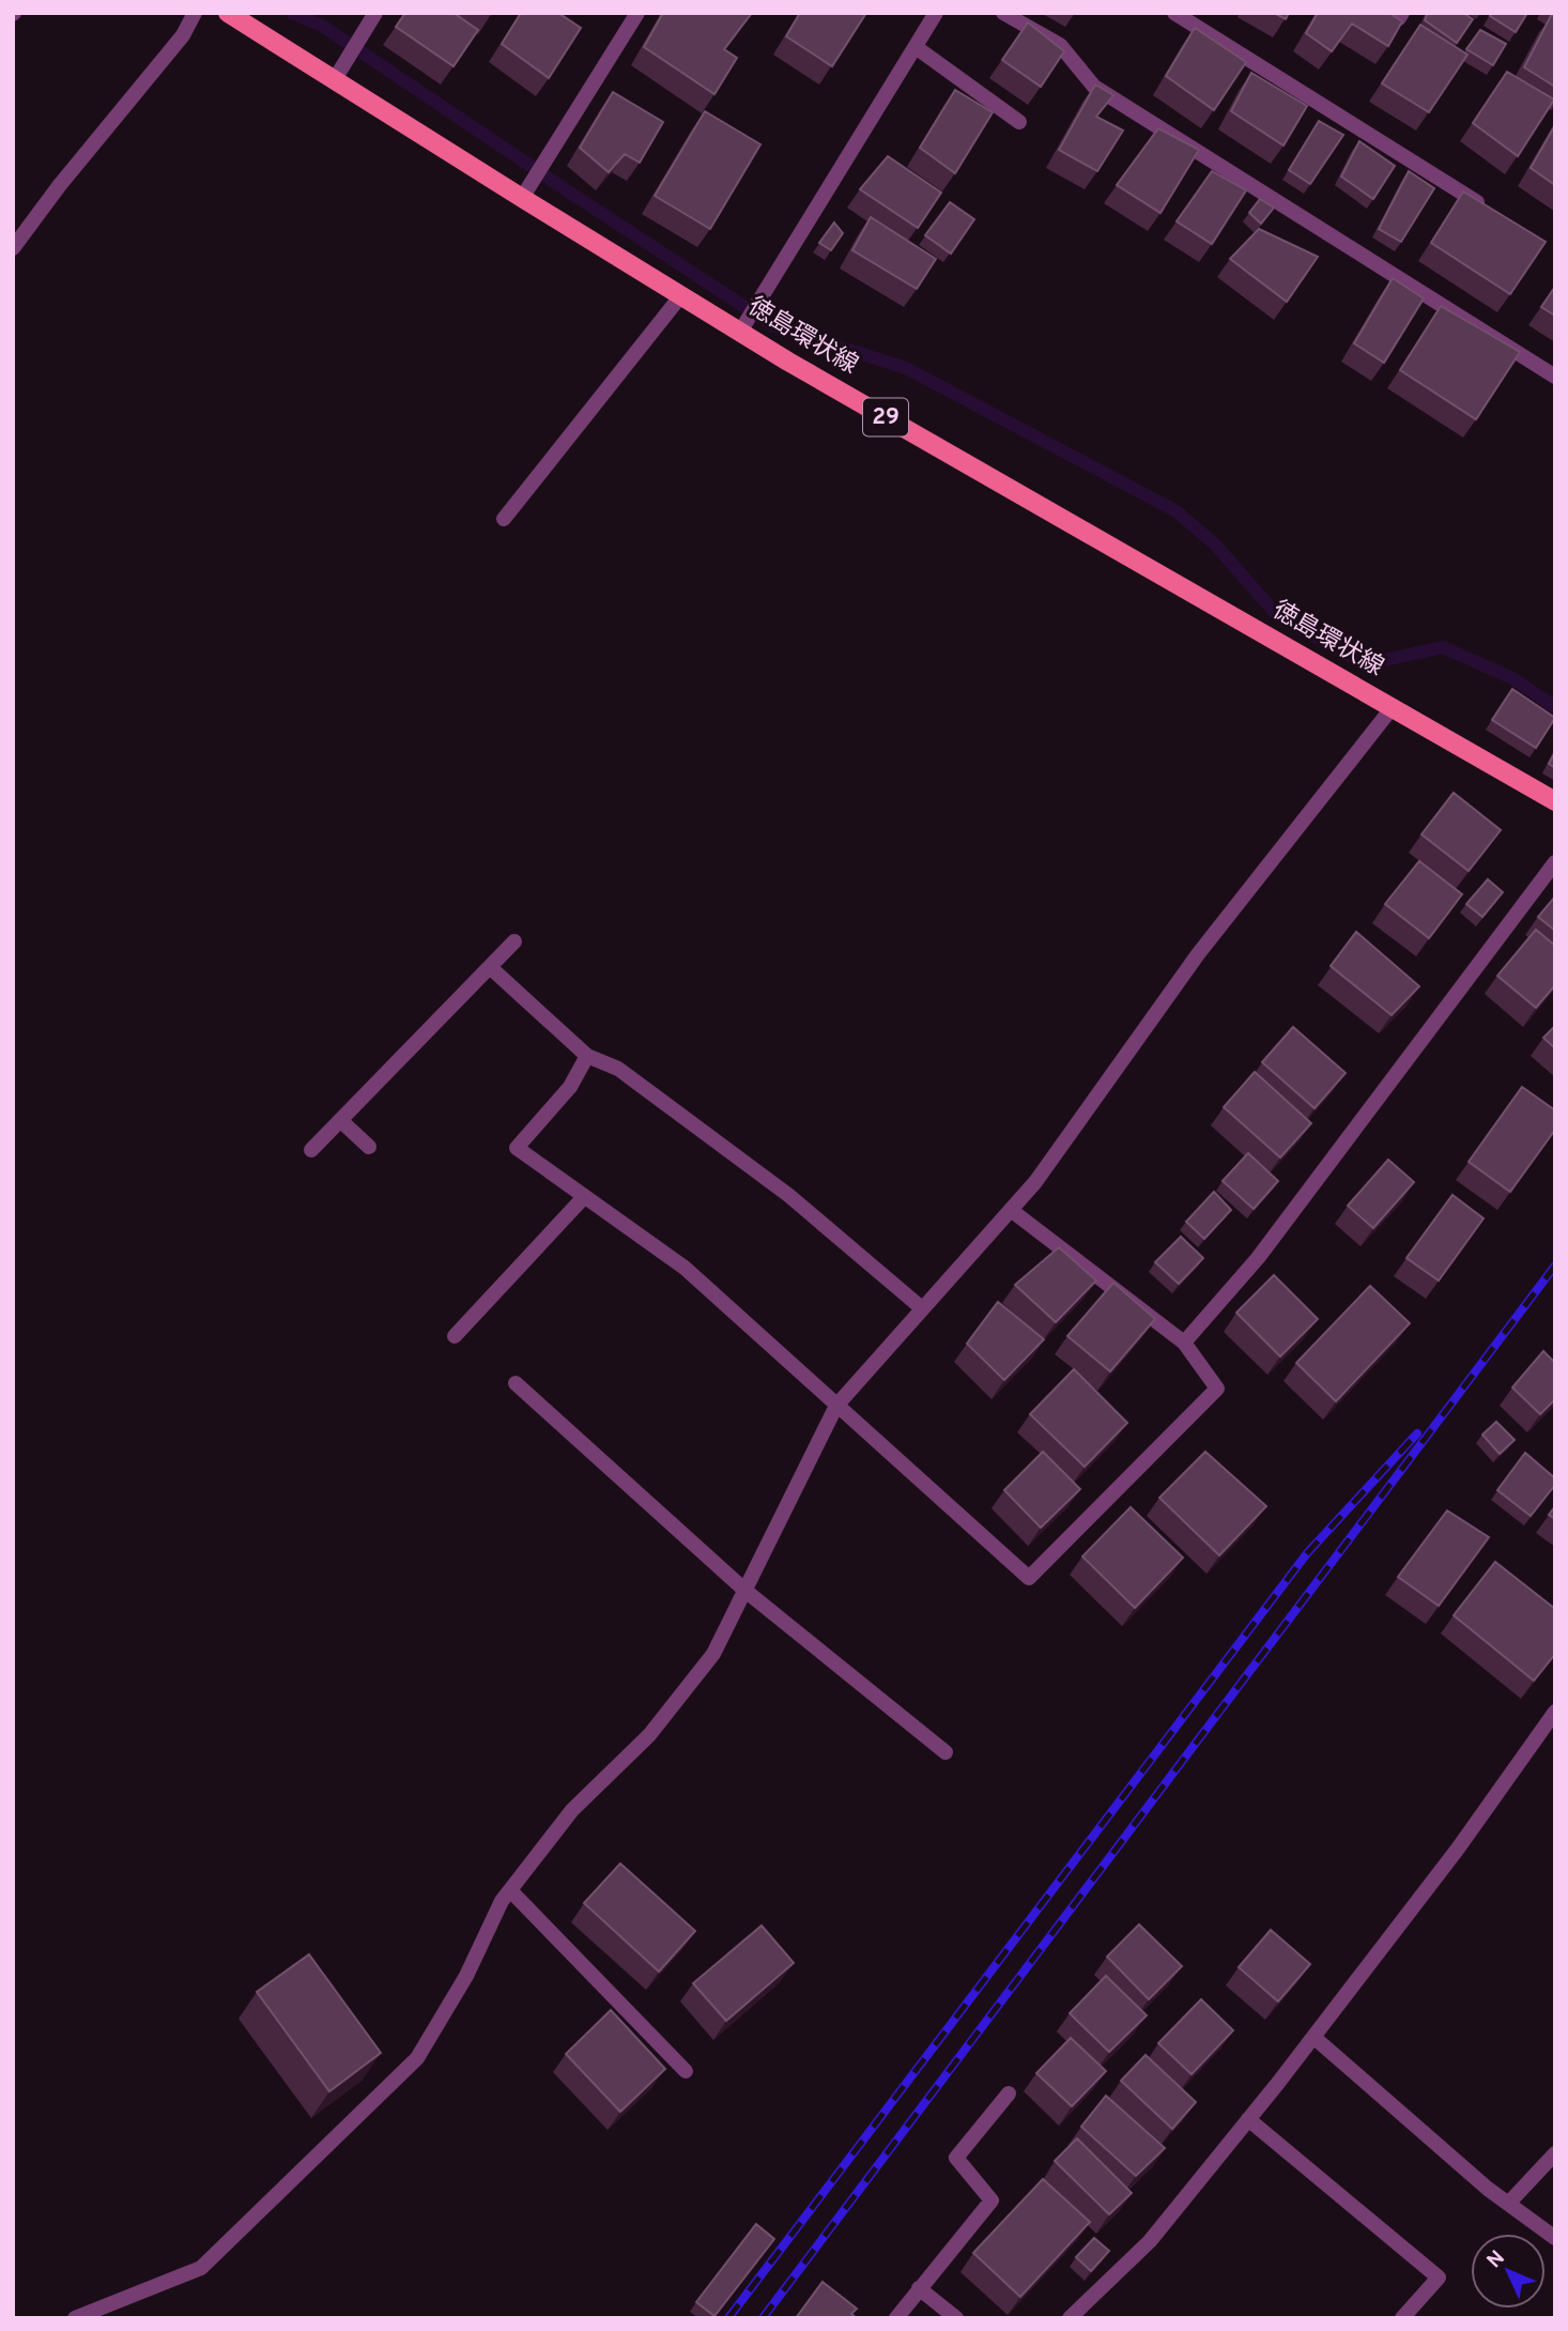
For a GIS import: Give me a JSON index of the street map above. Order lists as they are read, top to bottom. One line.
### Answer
{"streets":{"main road":["徳島環状線","29"]},"north":"top left"}
